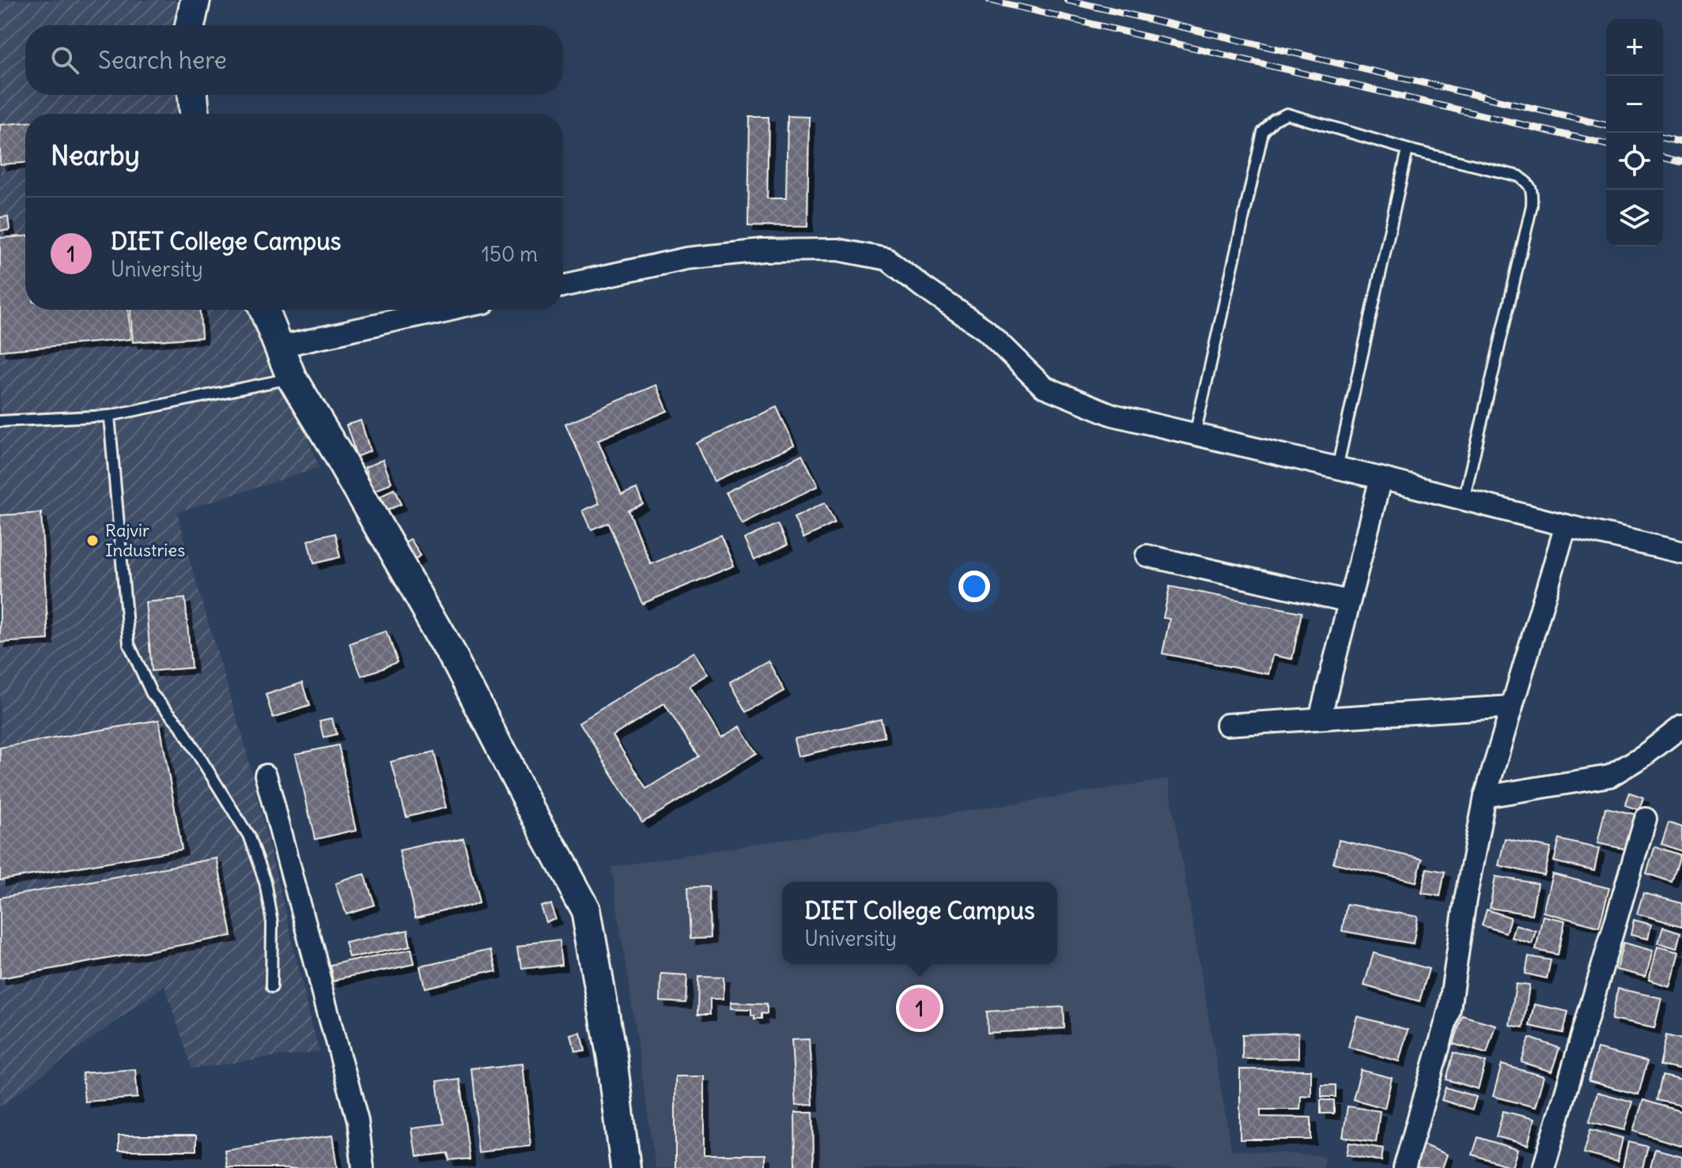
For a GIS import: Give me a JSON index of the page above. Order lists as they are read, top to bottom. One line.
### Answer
{"places":["Rajvir Industries"],"page":{"map_buttons":["+","−"],"search":"Search here","heading":"Nearby","list":[{"mark":"1","name":"DIET College Campus","note":"University","value":"150 m"}],"popup":["DIET College Campus","University"],"pins":"1"}}
